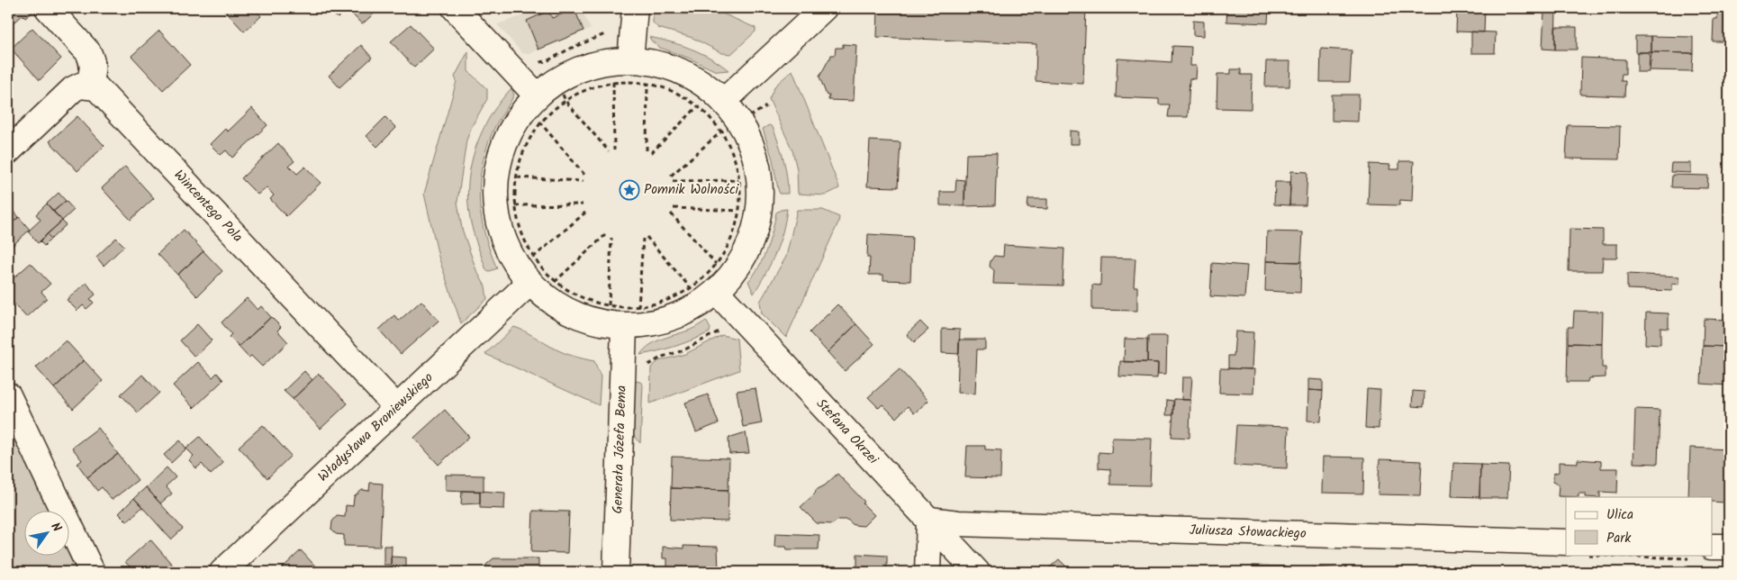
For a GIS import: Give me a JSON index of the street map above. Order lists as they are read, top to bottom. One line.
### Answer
{"streets":{"street":["Wincentego Pola","Władysława Broniewskiego","Stefana Okrzei","Generała Józefa Bema","Juliusza Słowackiego"]},"crossings":[["Wincentego Pola","Władysława Broniewskiego"],["Stefana Okrzei","Juliusza Słowackiego"]],"places":{"place":["Pomnik Wolności"]},"legend":["Ulica","Park"],"north":"top right"}
